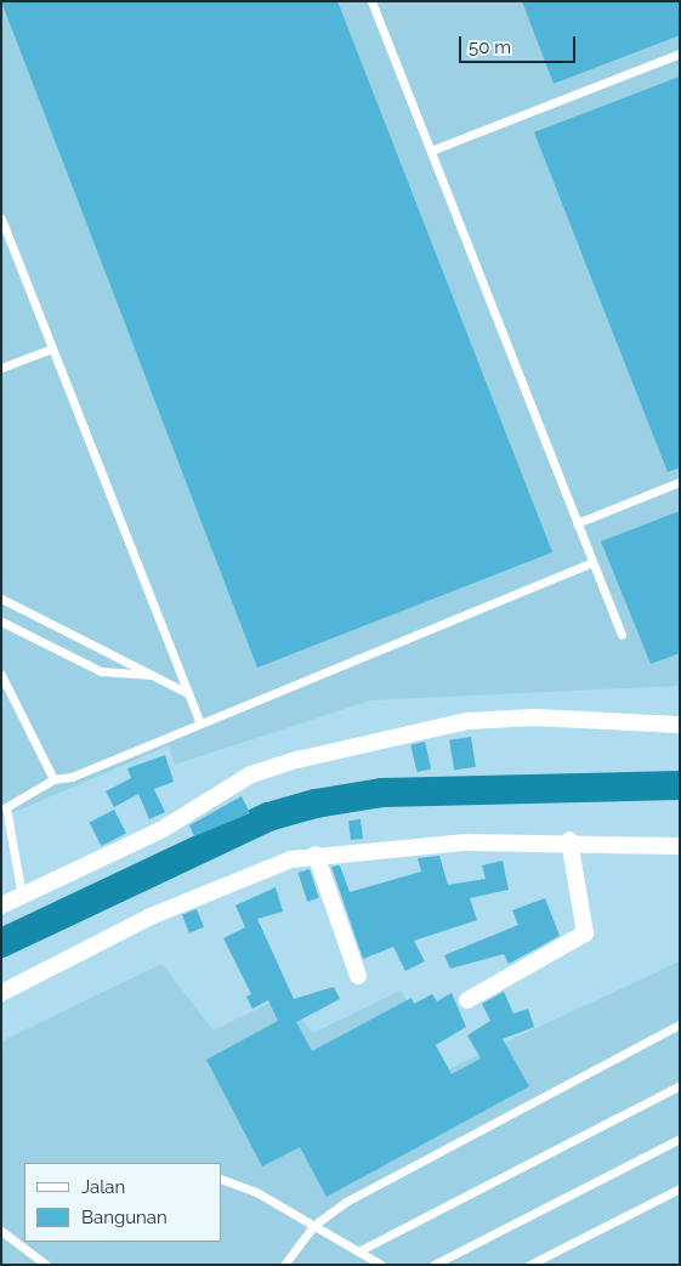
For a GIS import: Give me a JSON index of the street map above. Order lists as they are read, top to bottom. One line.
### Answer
{"legend":["Jalan","Bangunan"],"scale_bar":"50 m"}
